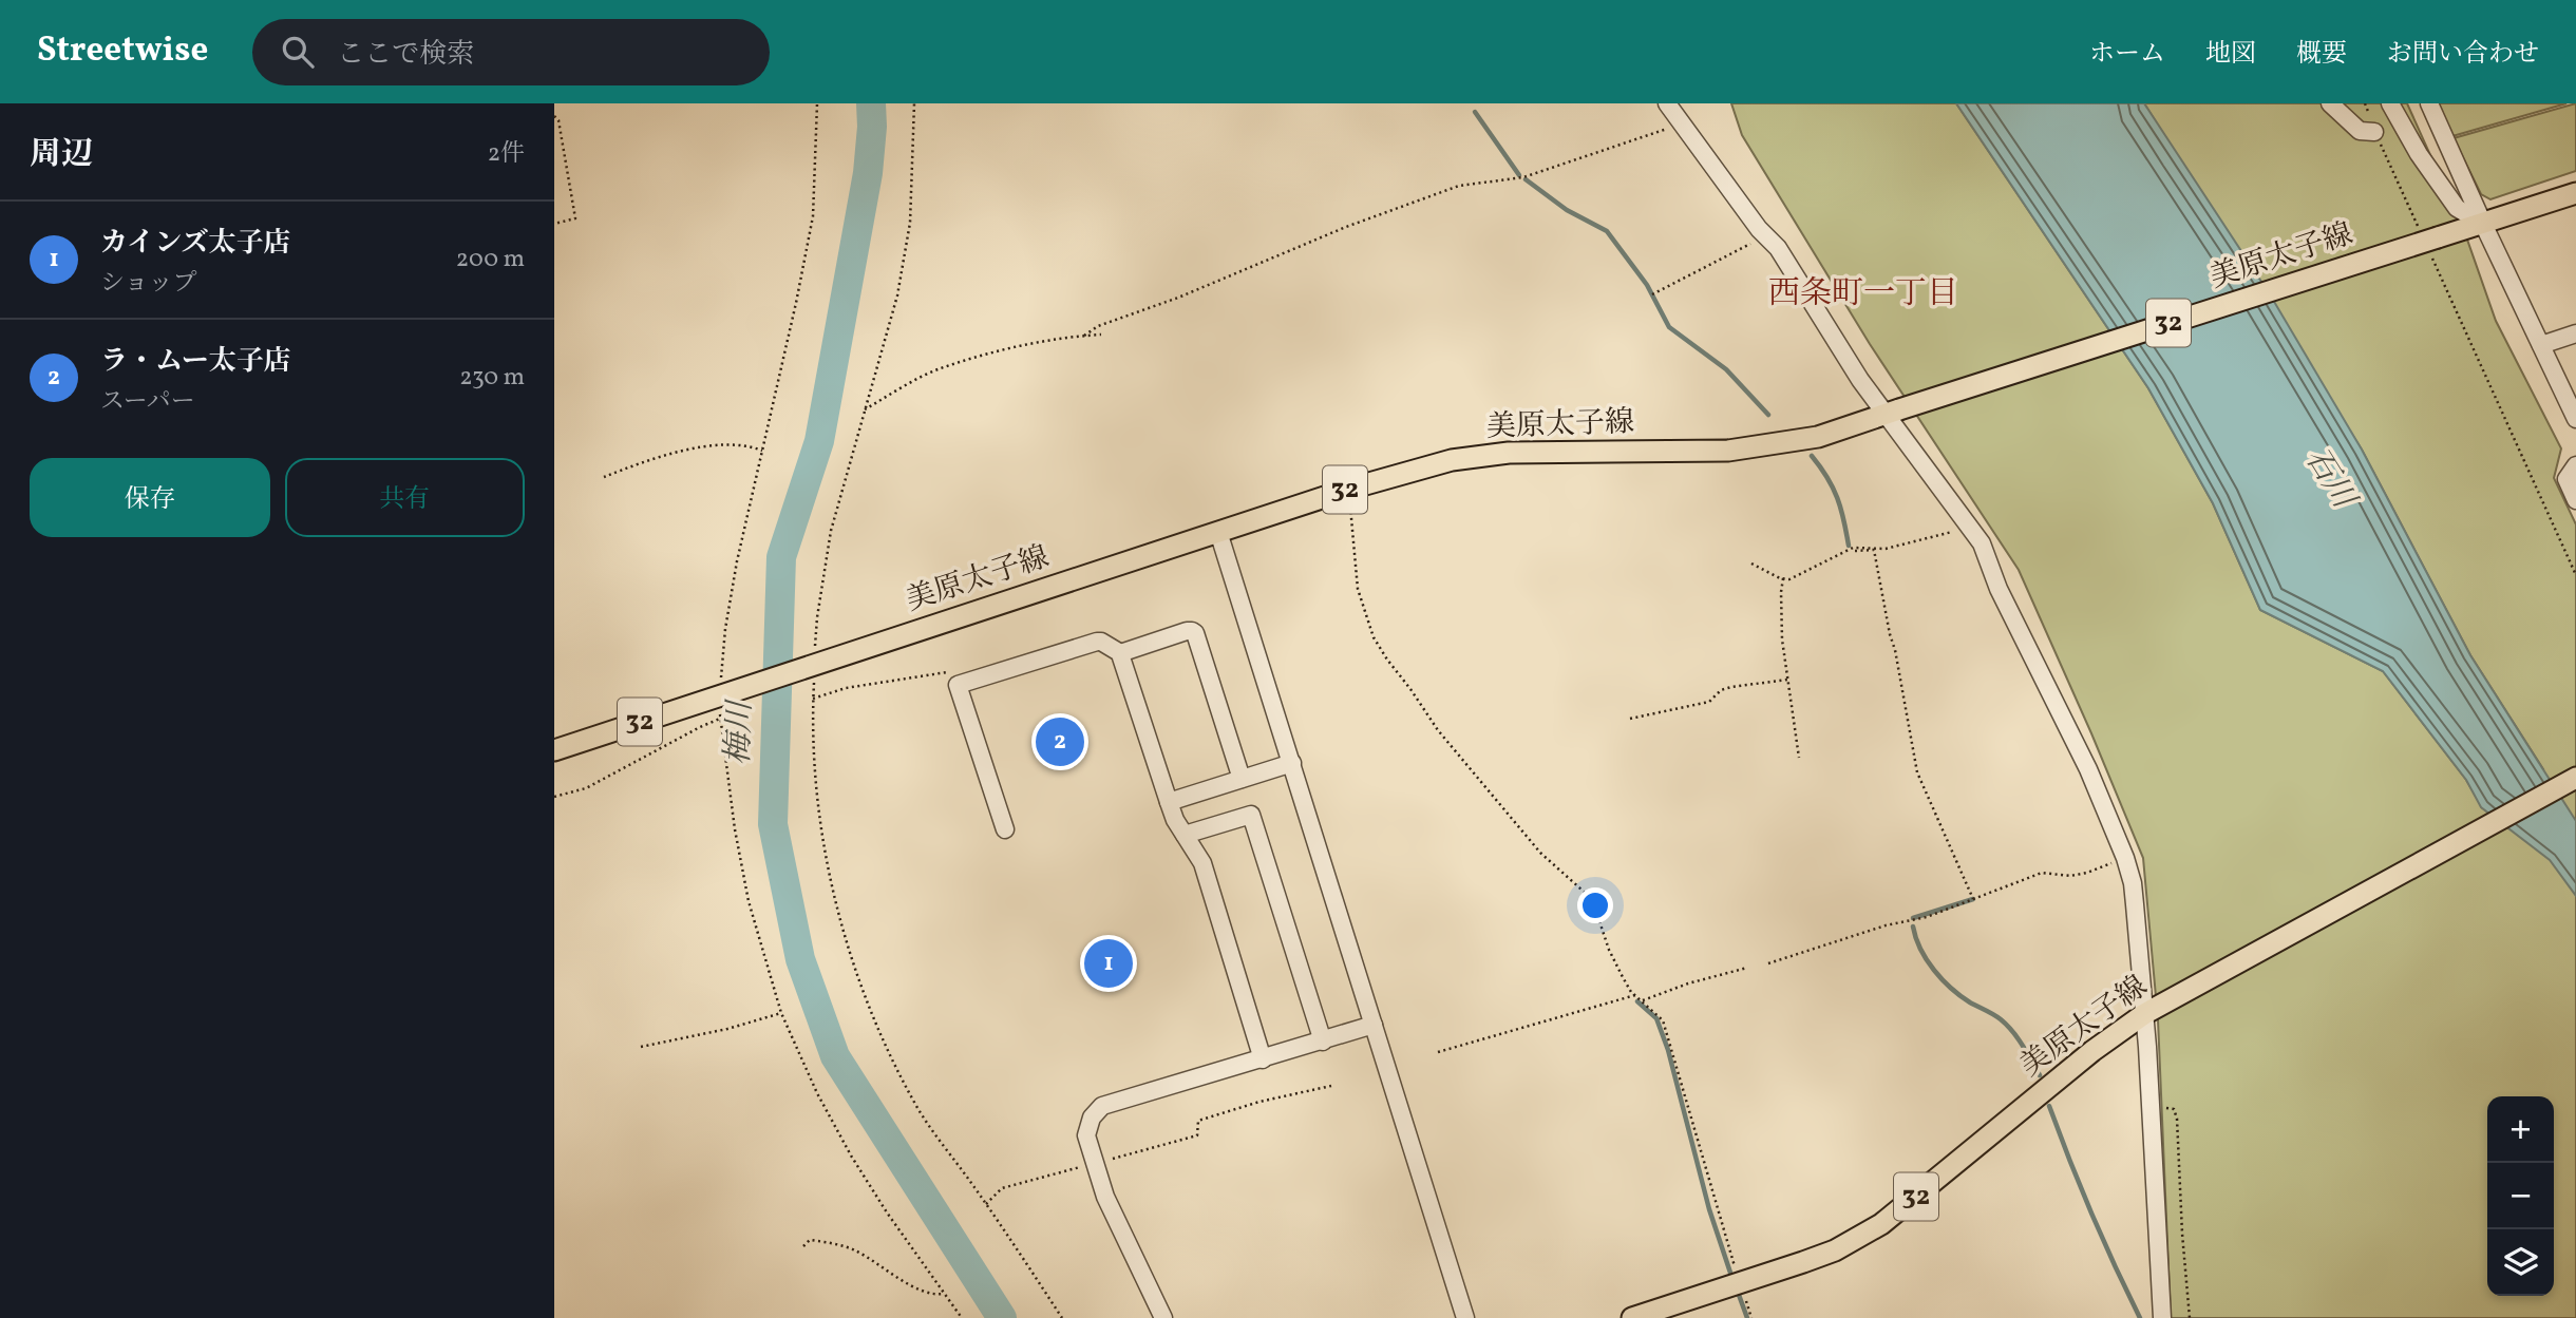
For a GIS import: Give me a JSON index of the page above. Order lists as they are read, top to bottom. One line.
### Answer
{"streets":{"main road":["美原太子線","32"]},"districts":["西条町一丁目"],"water":["石川","梅川"],"page":{"header":"Streetwise","search":"ここで検索","nav":["ホーム","地図","概要","お問い合わせ"],"heading":["周辺","2件"],"list":[{"mark":"1","name":"カインズ太子店","note":"ショップ","value":"200 m"},{"mark":"2","name":"ラ・ムー太子店","note":"スーパー","value":"230 m"}],"buttons":["保存","共有"],"pins":["2","1"],"map_buttons":["+","−"]}}
